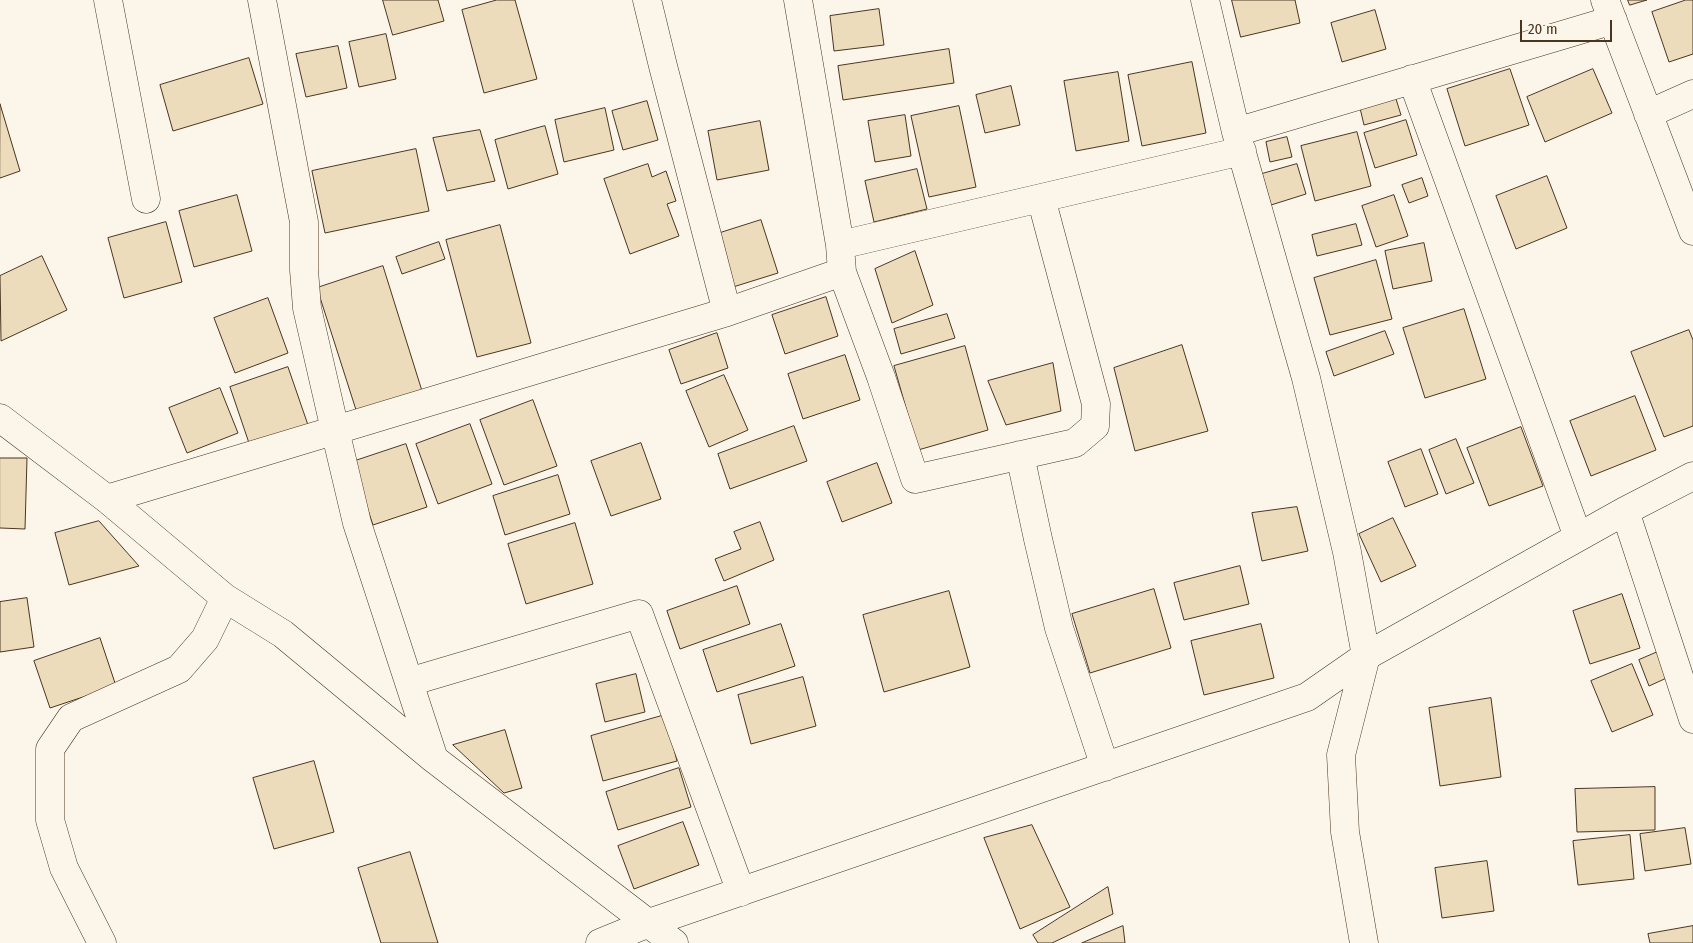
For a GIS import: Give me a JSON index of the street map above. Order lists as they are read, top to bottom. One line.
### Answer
{"scale_bar":"20 m"}
